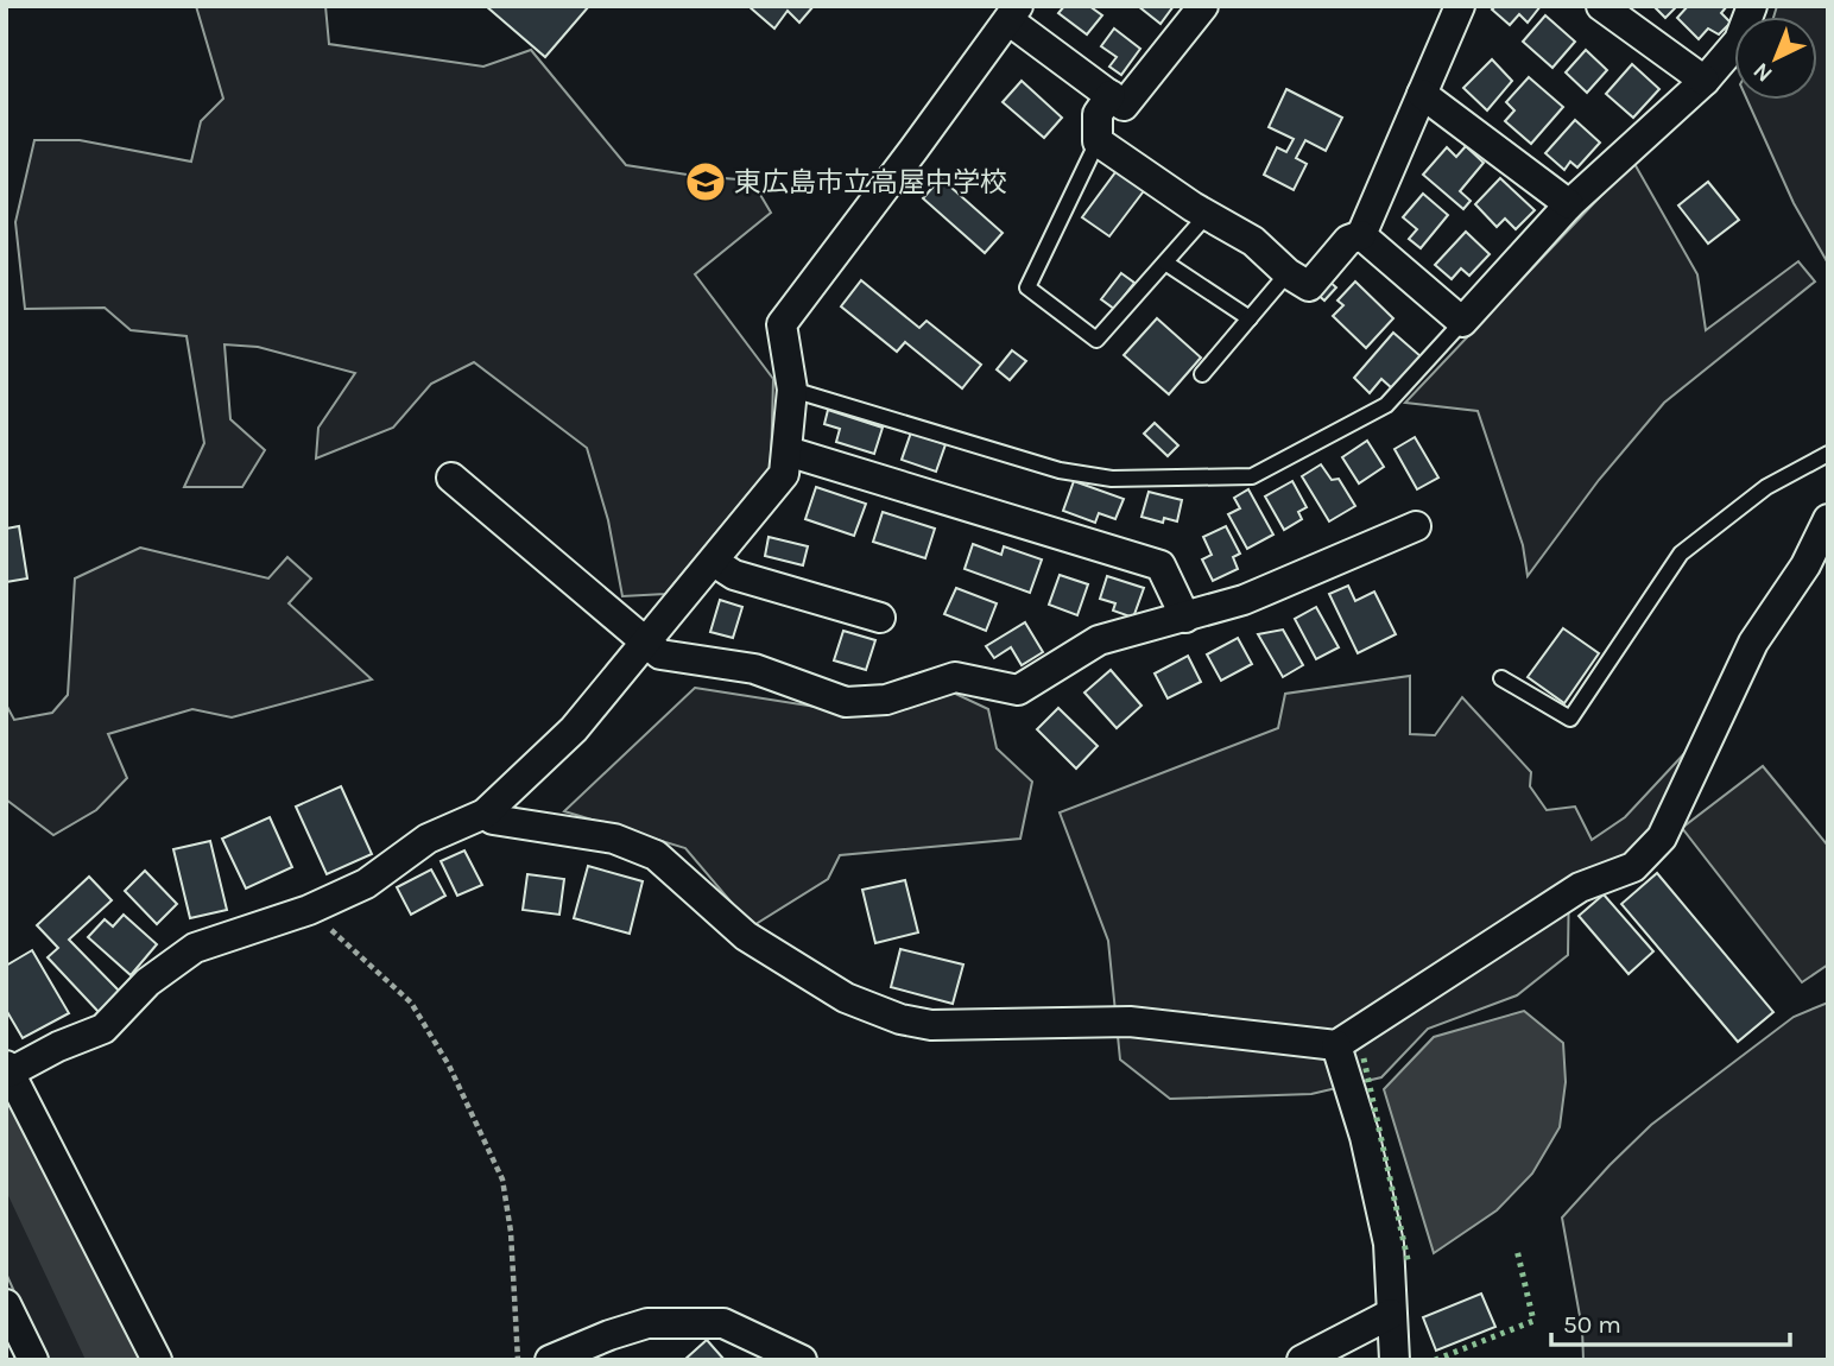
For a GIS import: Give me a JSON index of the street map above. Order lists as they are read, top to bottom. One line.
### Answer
{"places":{"school or university":["東広島市立高屋中学校"]},"scale_bar":"50 m","north":"bottom left"}
